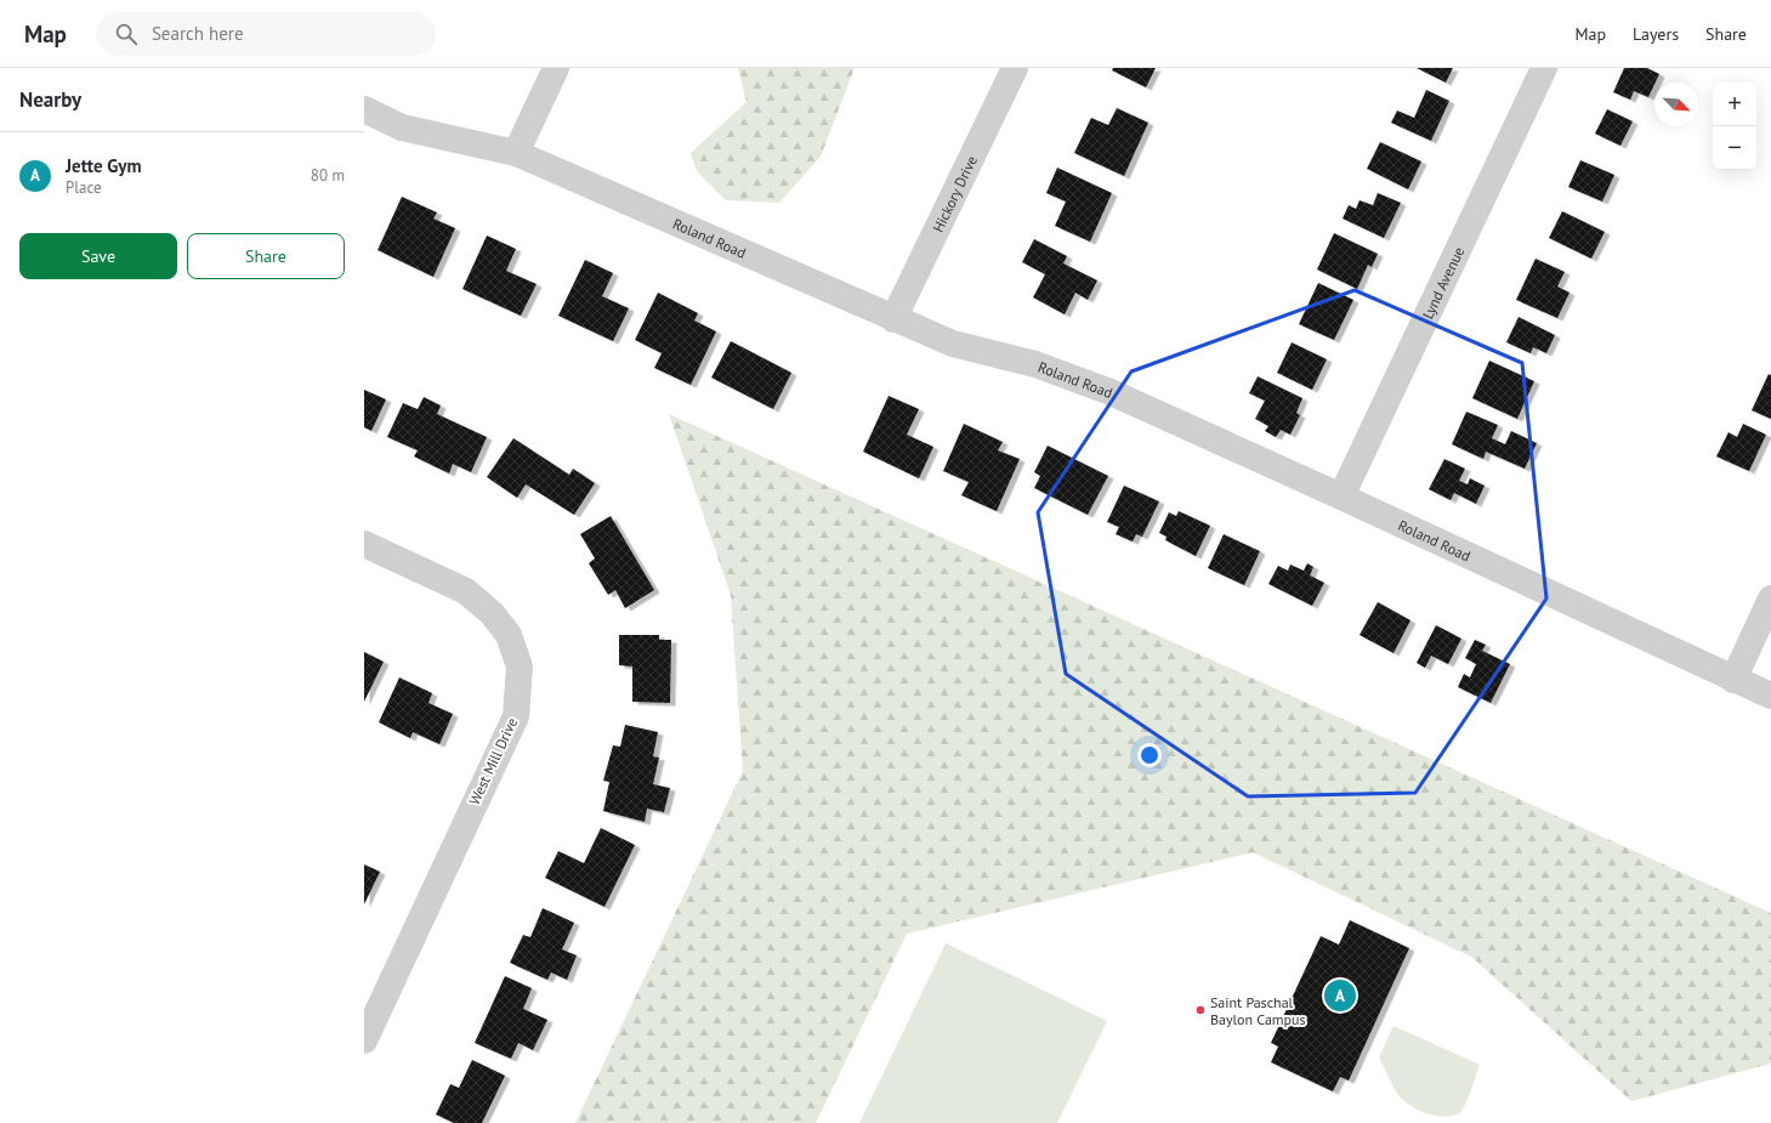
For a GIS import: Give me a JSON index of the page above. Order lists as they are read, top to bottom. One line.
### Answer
{"streets":{"street":["Hickory Drive","Roland Road","Lynd Avenue","West Mill Drive"]},"crossings":[["Hickory Drive","Roland Road"],["Roland Road","Lynd Avenue"]],"places":["Saint Paschal Baylon Campus"],"north":"bottom right","page":{"header":"Map","search":"Search here","nav":["Map","Layers","Share"],"heading":"Nearby","map_buttons":["+","−"],"list":[{"mark":"A","name":"Jette Gym","note":"Place","value":"80 m"}],"buttons":["Save","Share"],"pins":"A"}}
